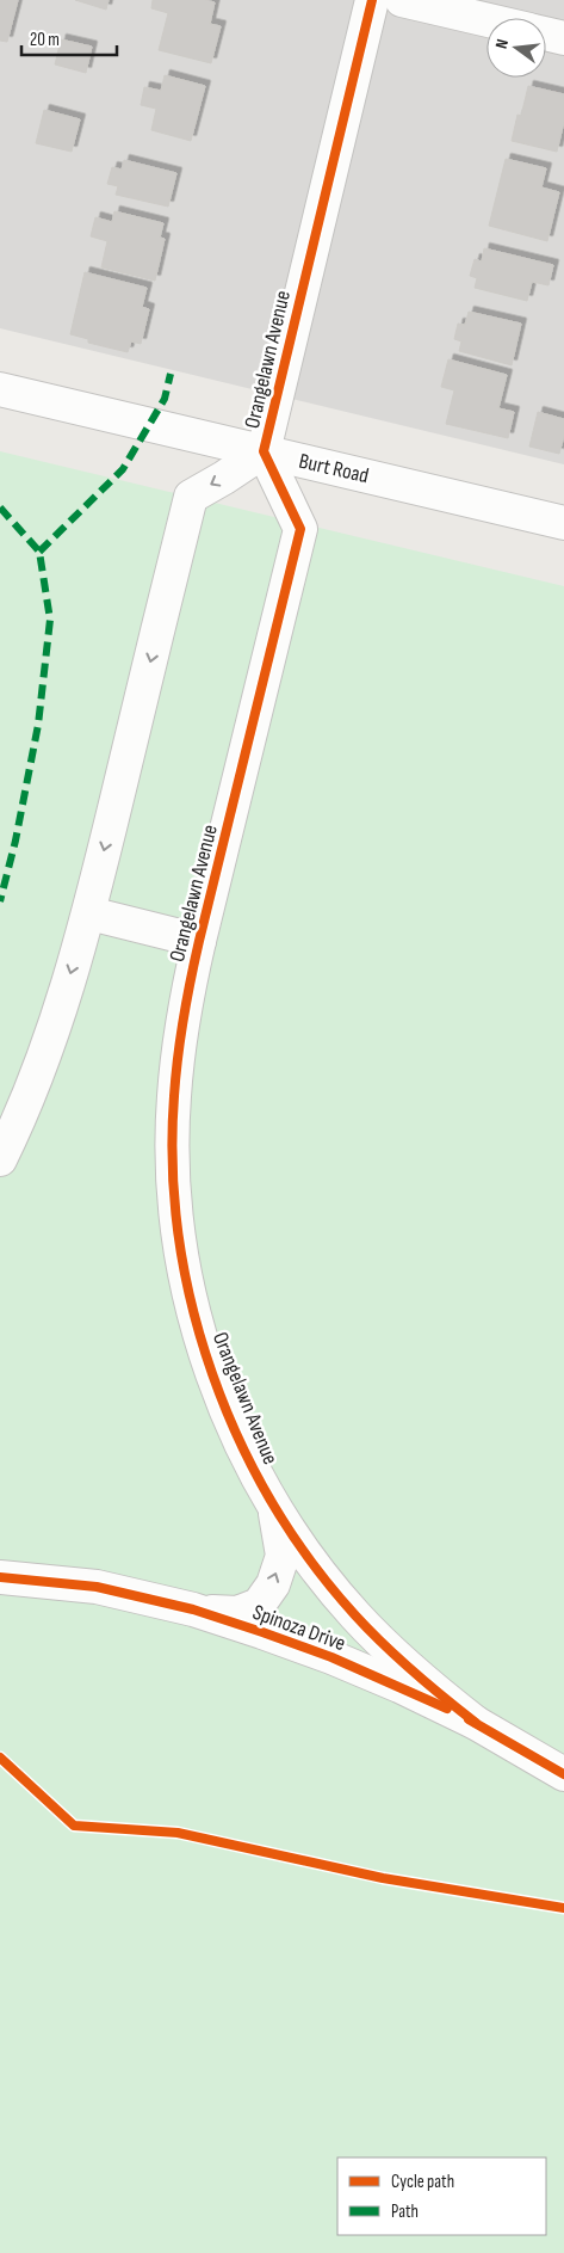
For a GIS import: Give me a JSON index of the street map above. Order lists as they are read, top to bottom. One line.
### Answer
{"streets":{"street":["Orangelawn Avenue","Burt Road","Spinoza Drive"]},"crossings":[["Orangelawn Avenue","Burt Road"],["Orangelawn Avenue","Spinoza Drive"]],"legend":["Cycle path","Path"],"scale_bar":"20 m","north":"left"}
